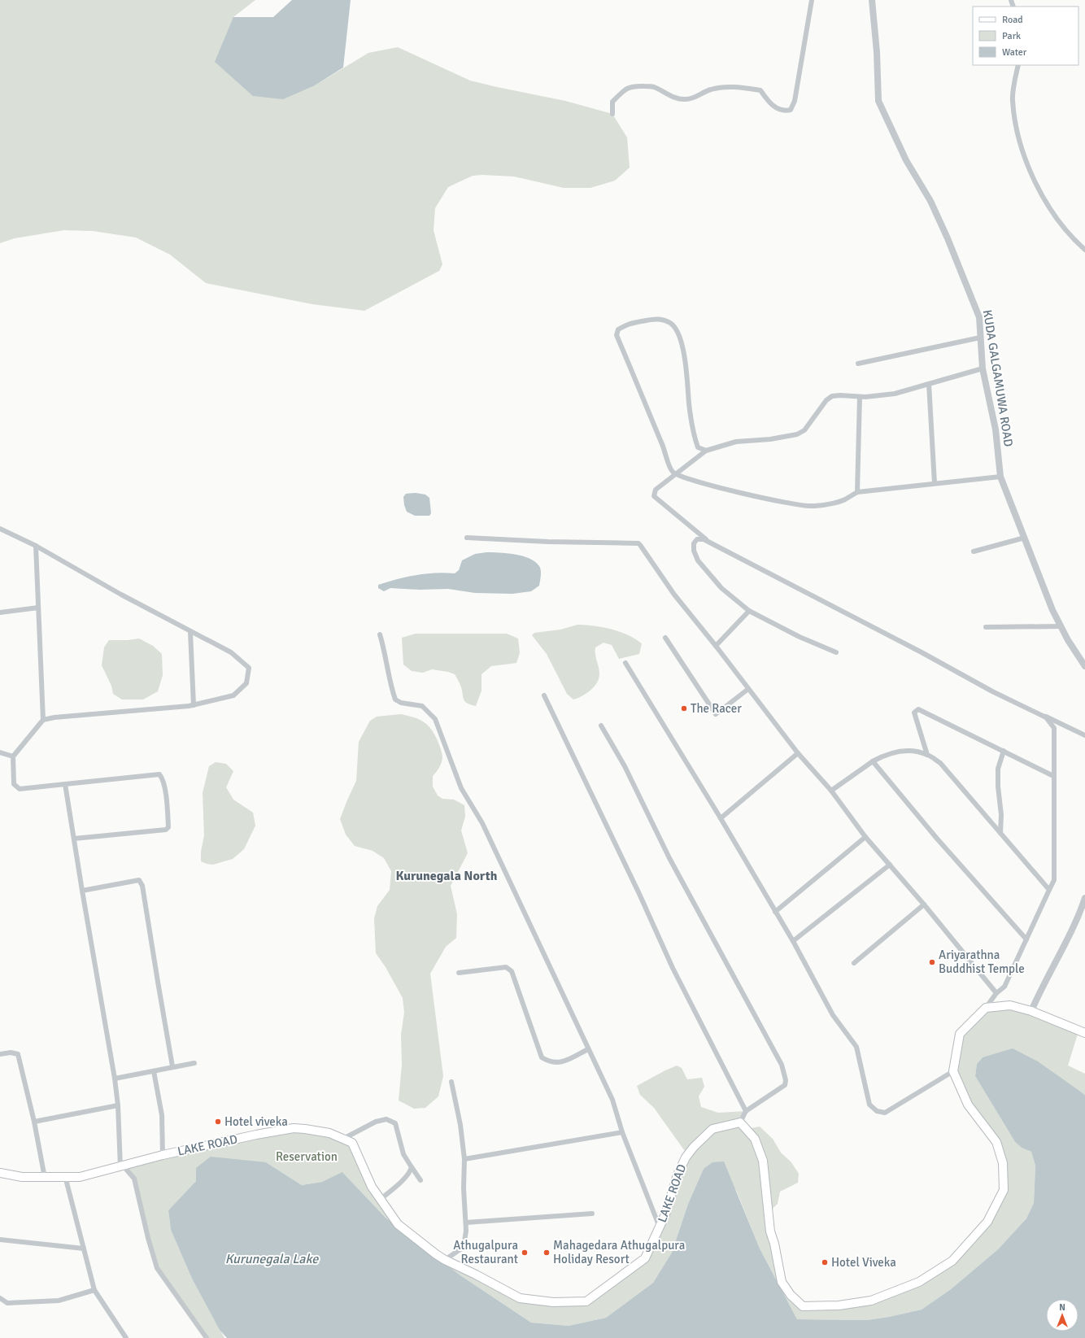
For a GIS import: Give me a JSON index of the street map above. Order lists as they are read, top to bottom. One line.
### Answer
{"streets":{"main road":["LAKE ROAD"],"street":["KUDA GALGAMUWA ROAD"]},"districts":["Kurunegala North"],"water":["Kurunegala Lake"],"parks":["Reservation"],"places":["The Racer","Ariyarathna Buddhist Temple","Hotel viveka","Athugalpura Restaurant","Mahagedara Athugalpura Holiday Resort","Hotel Viveka"],"legend":["Road","Park","Water"],"north":"top"}
